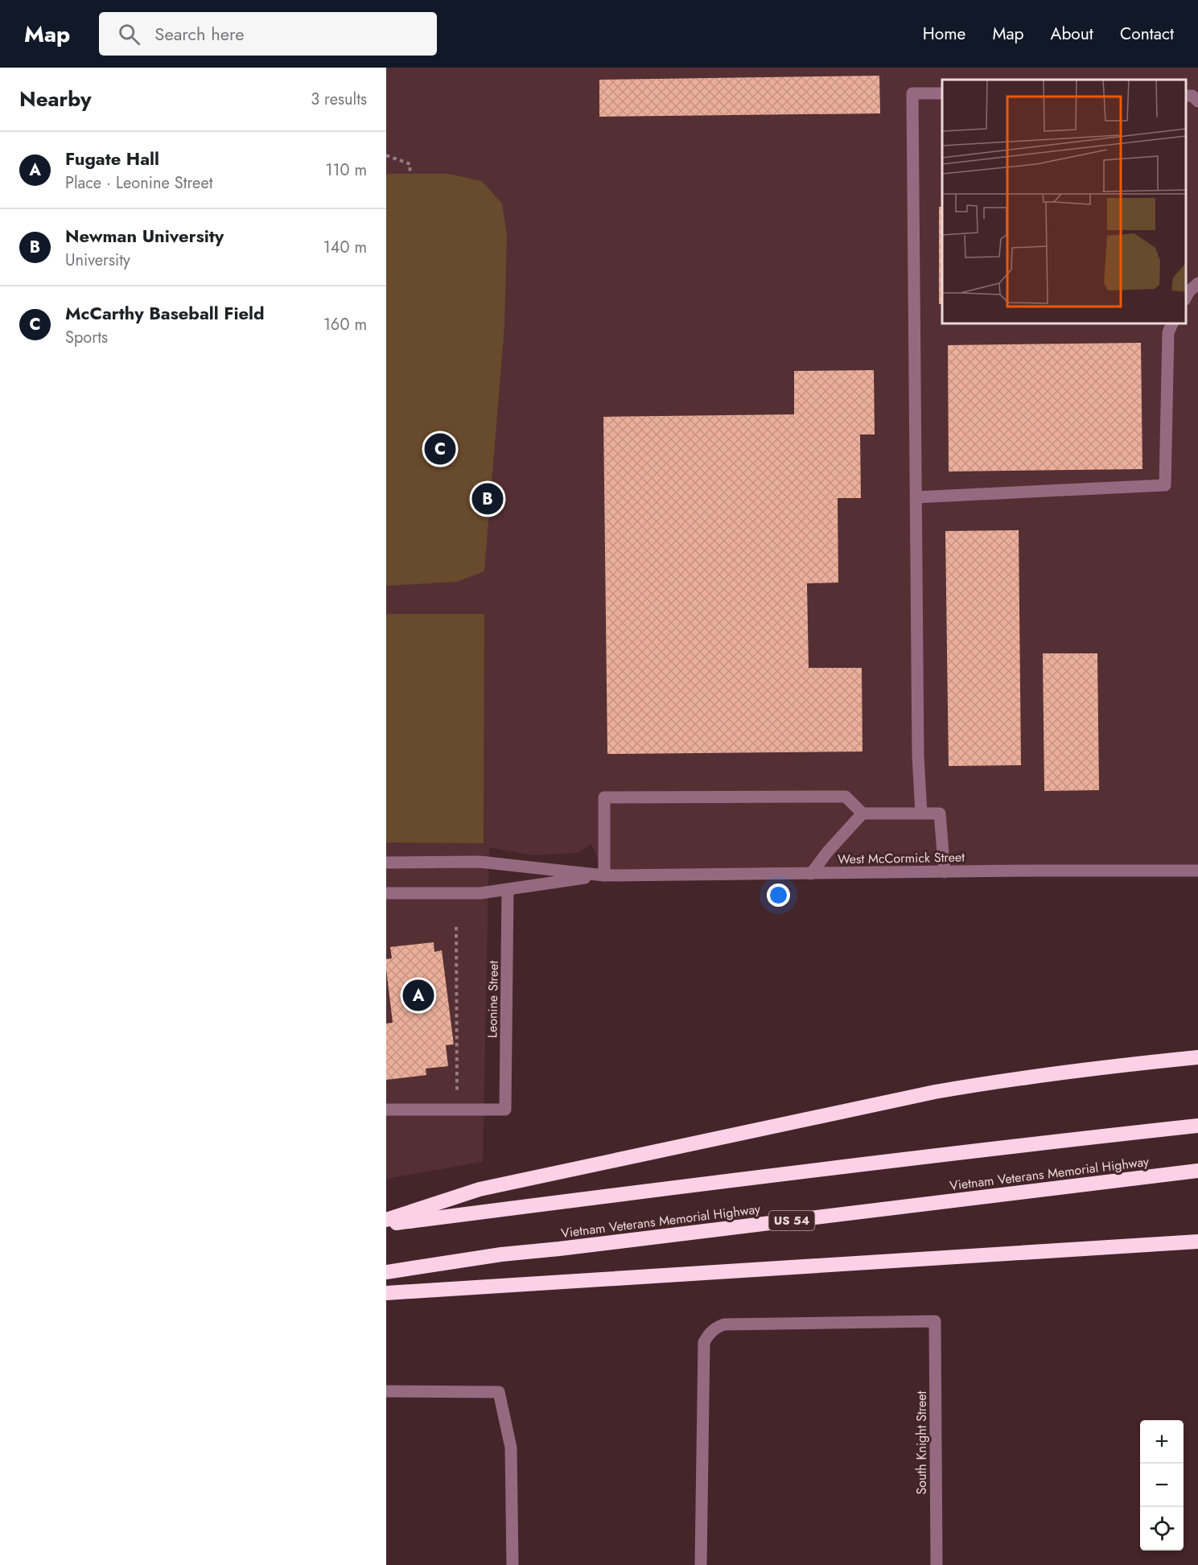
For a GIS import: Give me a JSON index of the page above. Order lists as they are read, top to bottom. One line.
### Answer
{"streets":{"highway":["Vietnam Veterans Memorial Highway","US 54"],"street":["West McCormick Street","Leonine Street","South Knight Street"]},"crossings":[["West McCormick Street","Leonine Street"]],"page":{"header":"Map","search":"Search here","nav":["Home","Map","About","Contact"],"heading":["Nearby","3 results"],"list":[{"mark":"A","name":"Fugate Hall","note":"Place · Leonine Street","value":"110 m"},{"mark":"B","name":"Newman University","note":"University","value":"140 m"},{"mark":"C","name":"McCarthy Baseball Field","note":"Sports","value":"160 m"}],"pins":["C","B","A"],"map_buttons":["+","−"]}}
